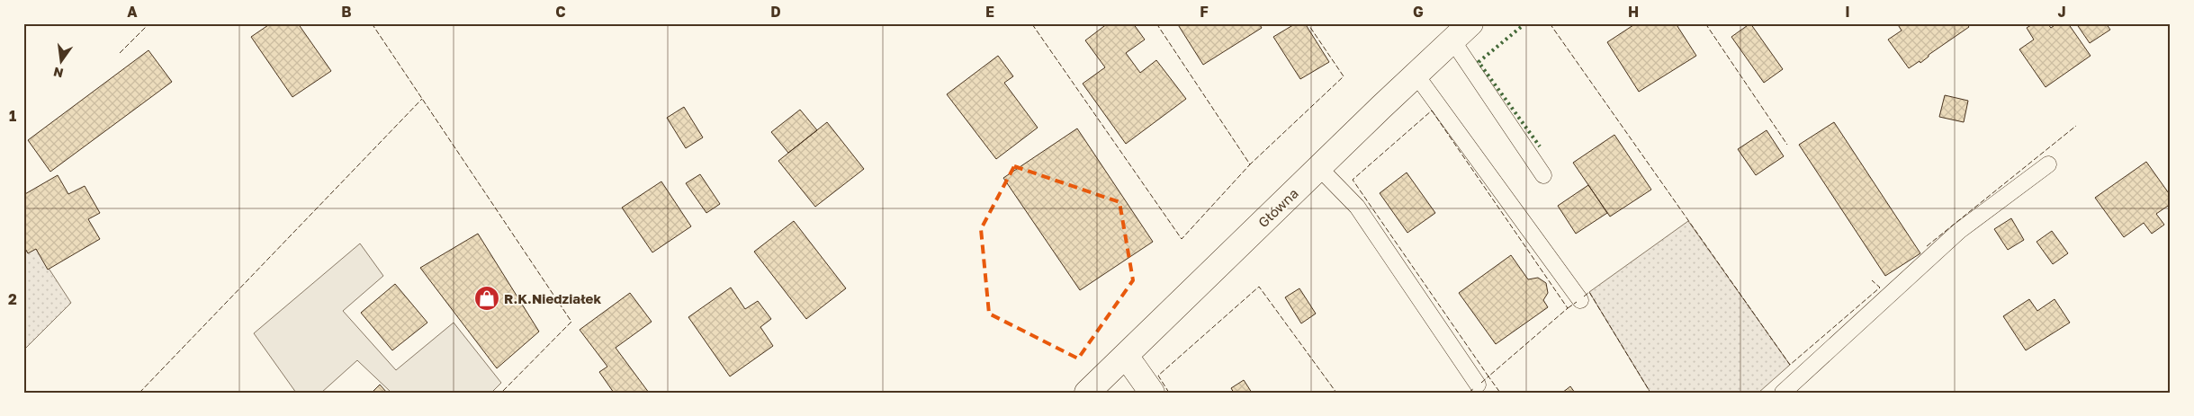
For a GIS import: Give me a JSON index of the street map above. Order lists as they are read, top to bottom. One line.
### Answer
{"streets":{"street":["Główna"]},"places":{"shop":["R.K.Niedziałek"]},"north":"bottom","grid":{"columns":["A","B","C","D","E","F","G","H","I","J"],"rows":["1","2"]}}
